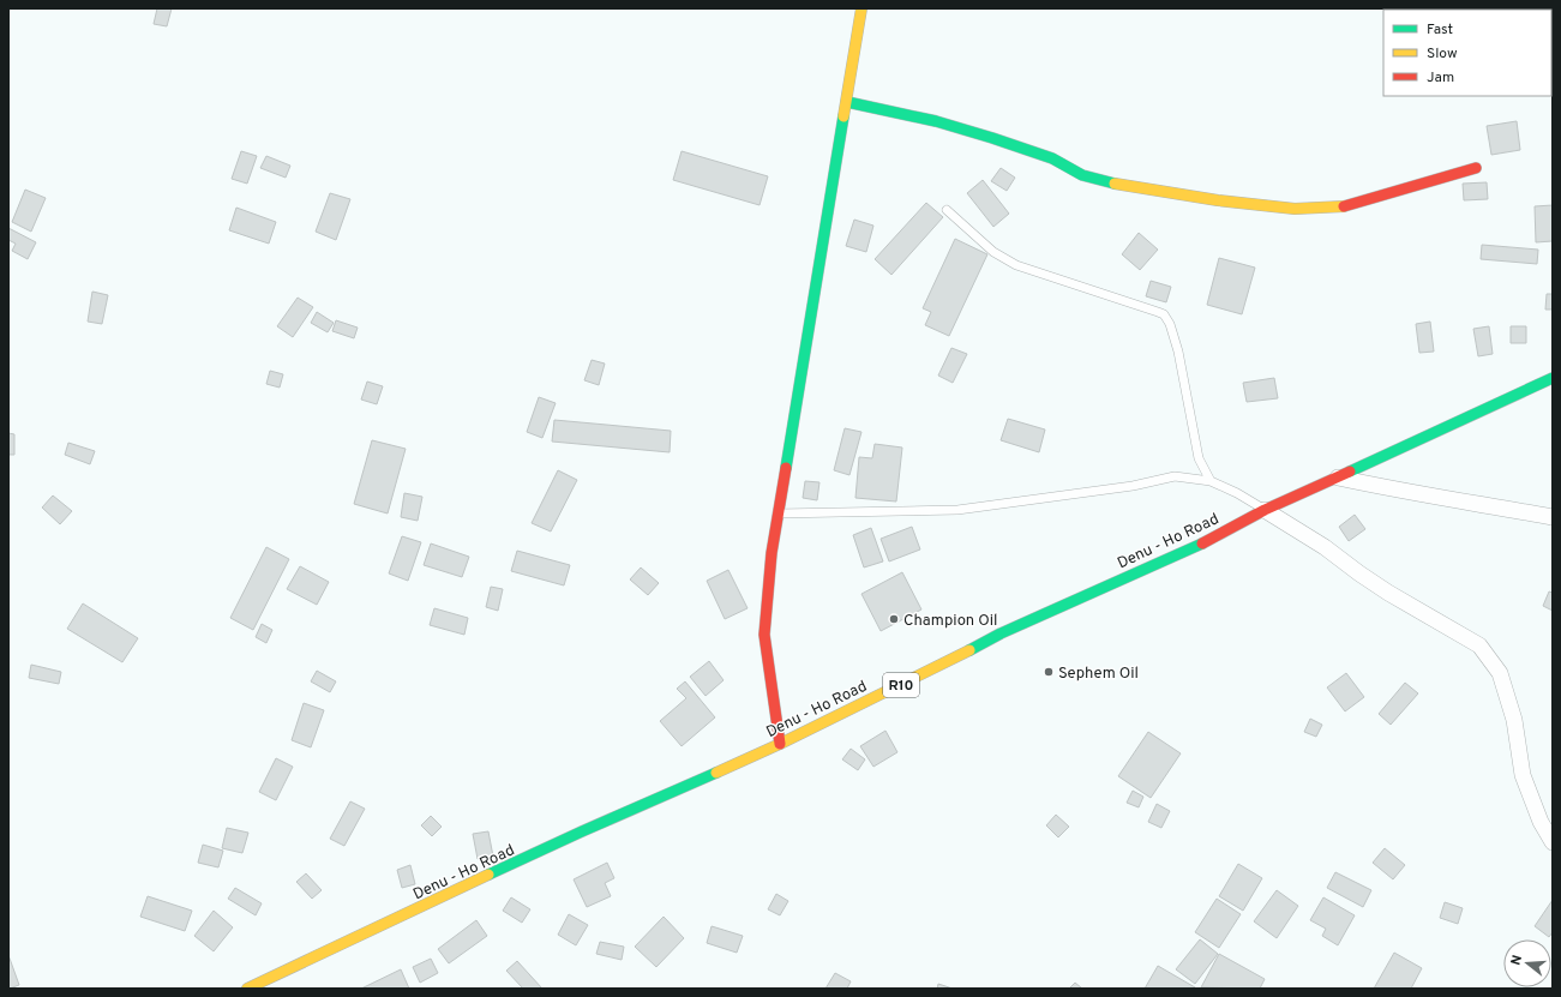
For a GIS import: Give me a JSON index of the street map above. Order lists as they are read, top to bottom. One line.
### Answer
{"streets":{"main road":["Denu - Ho Road","R10"]},"places":["Champion Oil","Sephem Oil"],"legend":["Fast","Slow","Jam"],"north":"left"}
